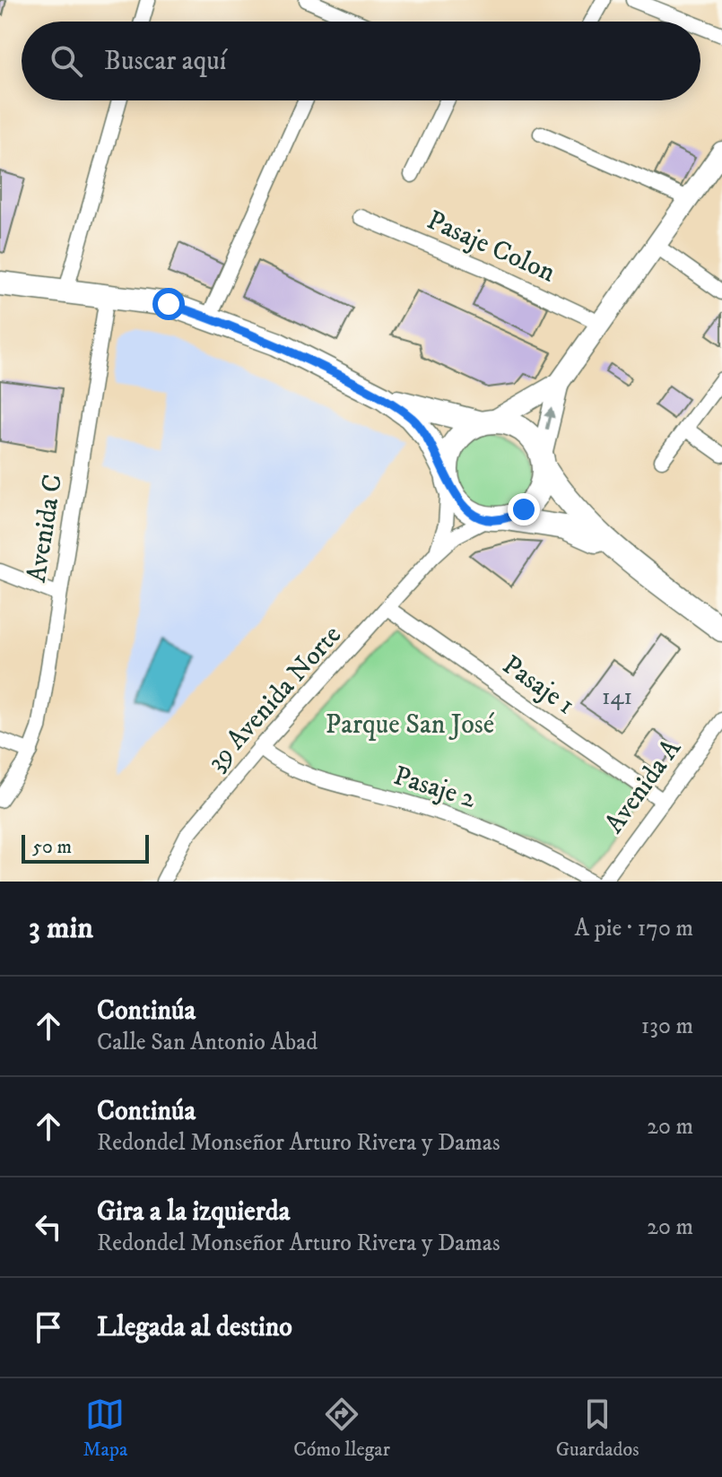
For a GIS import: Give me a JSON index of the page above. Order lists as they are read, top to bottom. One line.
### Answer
{"streets":{"street":["Pasaje Colon","Avenida C","Pasaje 1","39 Avenida Norte","Avenida A","Pasaje 2"]},"crossings":[["Pasaje 1","39 Avenida Norte"],["Pasaje 1","Avenida A"],["39 Avenida Norte","Pasaje 2"]],"parks":["Parque San José"],"house_numbers":["141"],"scale_bar":"50 m","page":{"search":"Buscar aquí","scale":"50 m","heading":["3 min","A pie · 170 m"],"list":[["Continúa","Calle San Antonio Abad","130 m"],["Continúa","Redondel Monseñor Arturo Rivera y Damas","20 m"],["Gira a la izquierda","Redondel Monseñor Arturo Rivera y Damas","20 m"],"Llegada al destino"],"nav":["Mapa","Cómo llegar","Guardados"]}}
